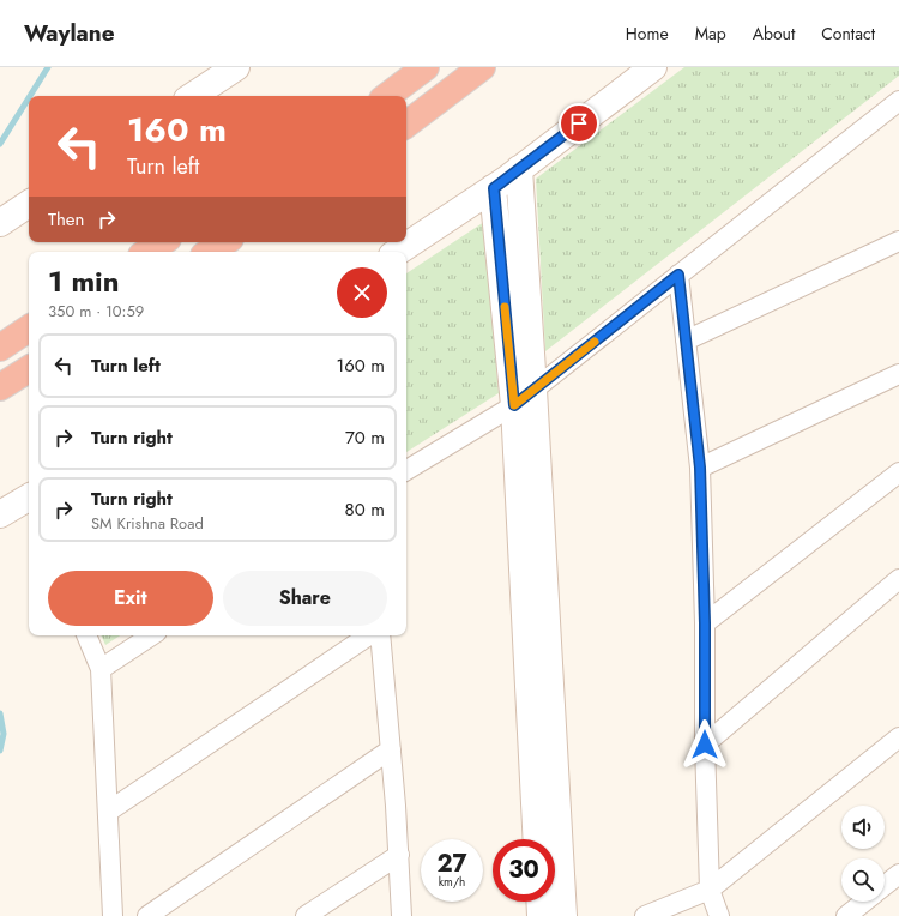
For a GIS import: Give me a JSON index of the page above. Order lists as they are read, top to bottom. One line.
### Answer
{"page":{"header":"Waylane","nav":["Home","Map","About","Contact"],"turn":["160 m","Turn left"],"then":"Then","heading":["1 min","350 m · 10:59"],"list":[{"name":"Turn left","value":"160 m"},{"name":"Turn right","value":"70 m"},{"name":"Turn right","note":"SM Krishna Road","value":"80 m"}],"buttons":["Exit","Share"],"speed":"27 km/h","limit":"30"}}
